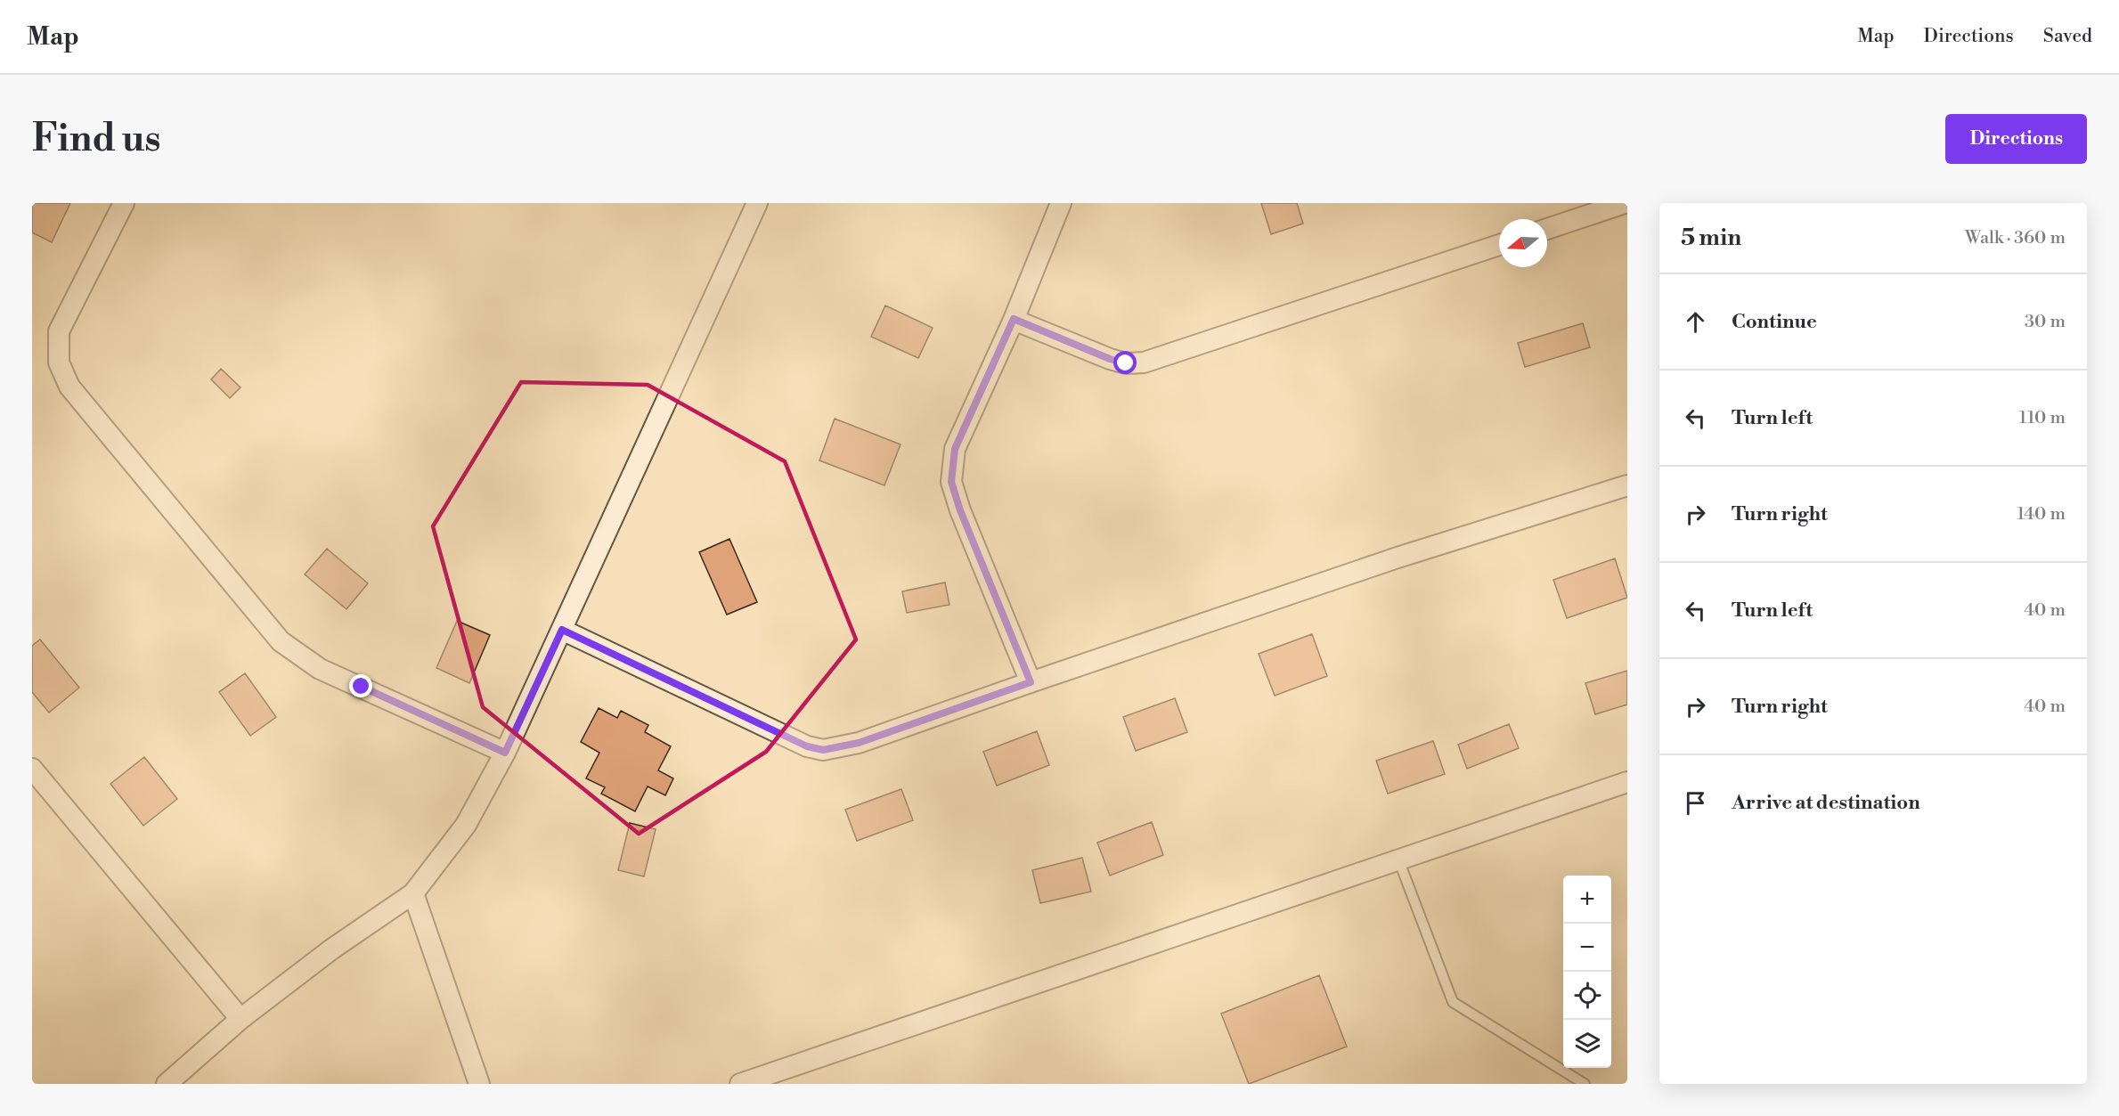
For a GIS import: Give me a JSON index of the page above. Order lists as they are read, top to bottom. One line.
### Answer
{"north":"left","page":{"header":"Map","nav":["Map","Directions","Saved"],"buttons":"Directions","title":"Find us","heading":["5 min","Walk · 360 m"],"list":[["Continue","30 m"],["Turn left","110 m"],["Turn right","140 m"],["Turn left","40 m"],["Turn right","40 m"],"Arrive at destination"],"map_buttons":["+","−"]}}
